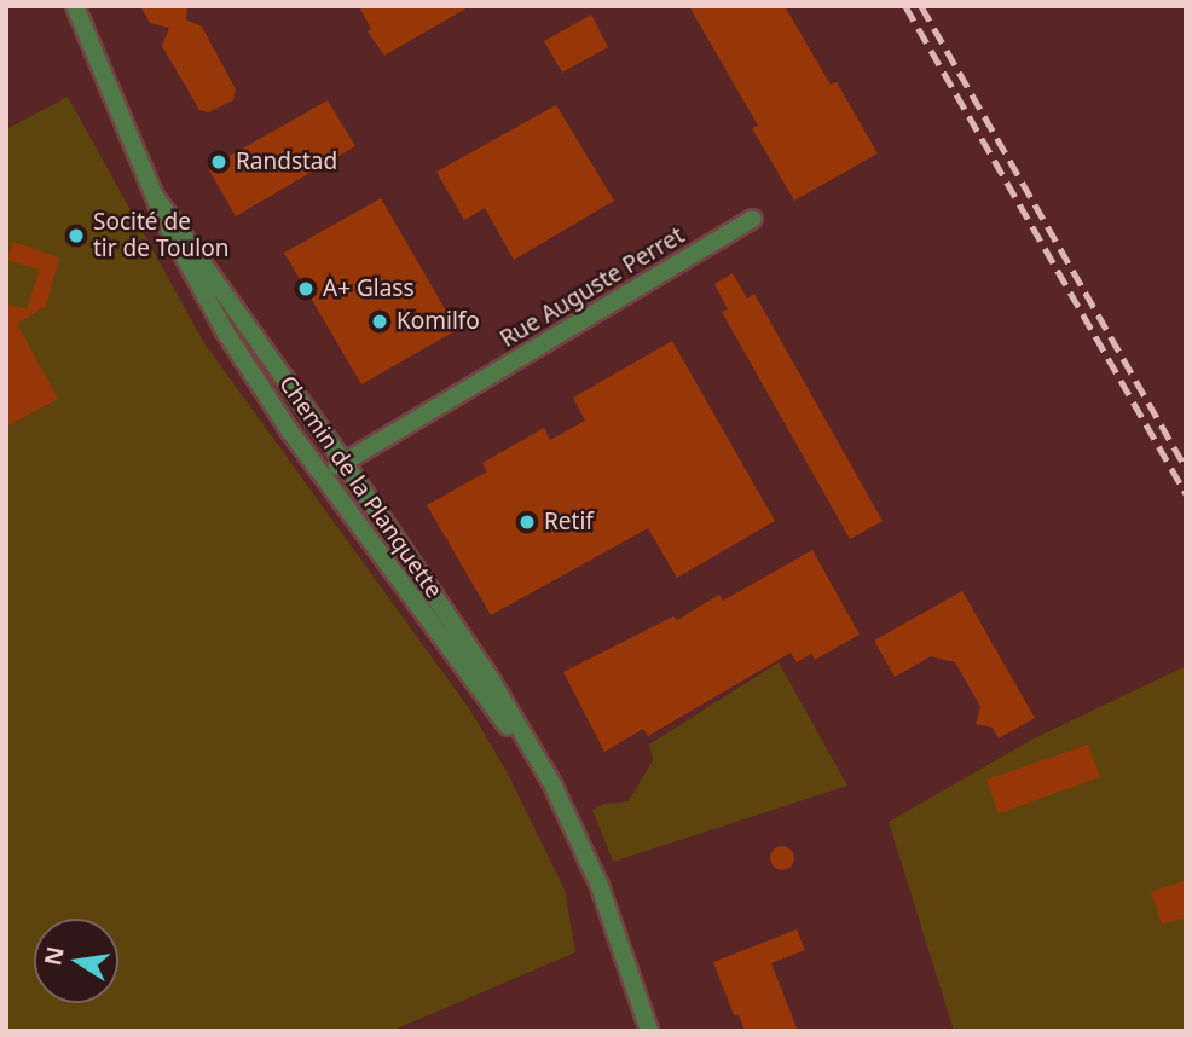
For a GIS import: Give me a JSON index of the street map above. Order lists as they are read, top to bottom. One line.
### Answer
{"streets":{"street":["Rue Auguste Perret","Chemin de la Planquette"]},"crossings":[["Rue Auguste Perret","Chemin de la Planquette"]],"places":["Randstad","Socité de tir de Toulon","A+ Glass","Komilfo","Retif"],"north":"left"}
